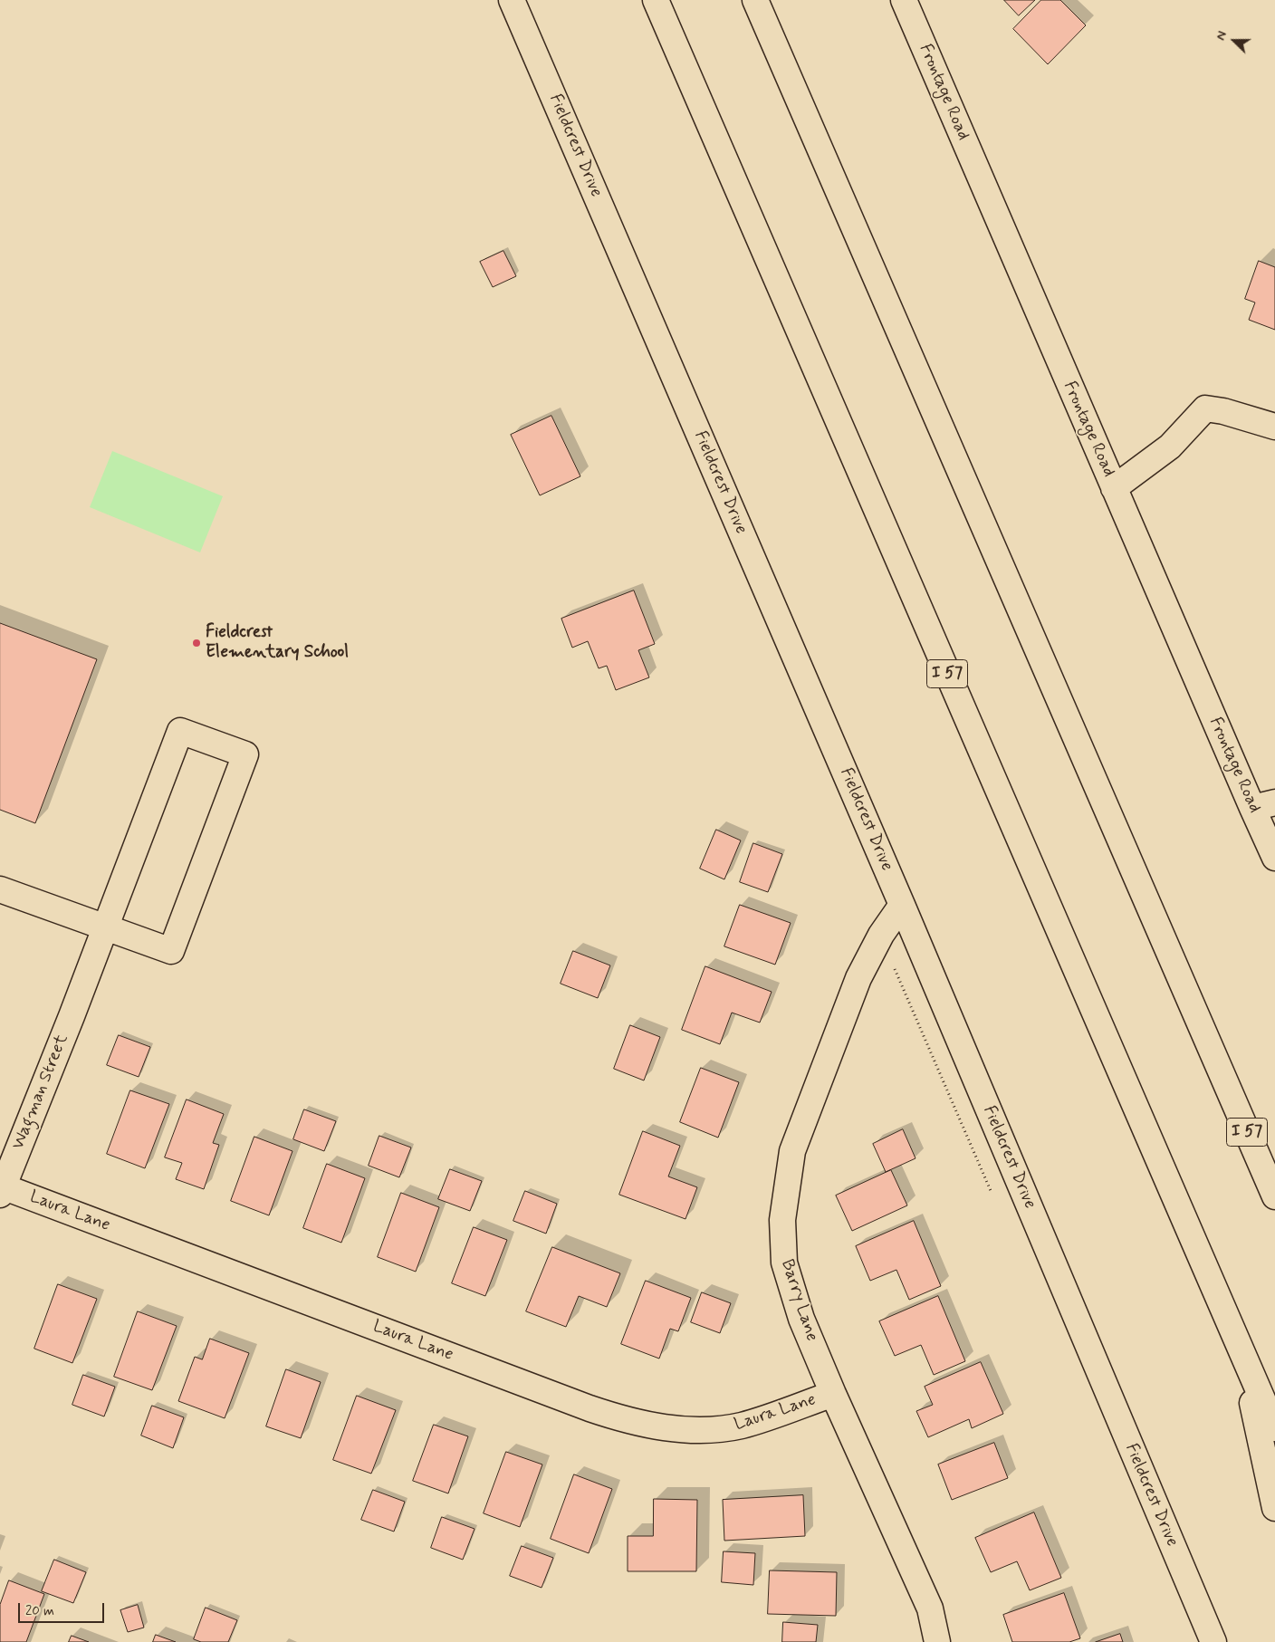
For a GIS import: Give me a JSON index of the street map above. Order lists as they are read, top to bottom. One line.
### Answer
{"streets":{"main road":["Frontage Road","Fieldcrest Drive","I 57","Wagman Street","Laura Lane","Barry Lane"]},"crossings":[["Fieldcrest Drive","Barry Lane"],["Wagman Street","Laura Lane"],["Laura Lane","Barry Lane"]],"places":["Fieldcrest Elementary School"],"scale_bar":"20 m","north":"left"}
